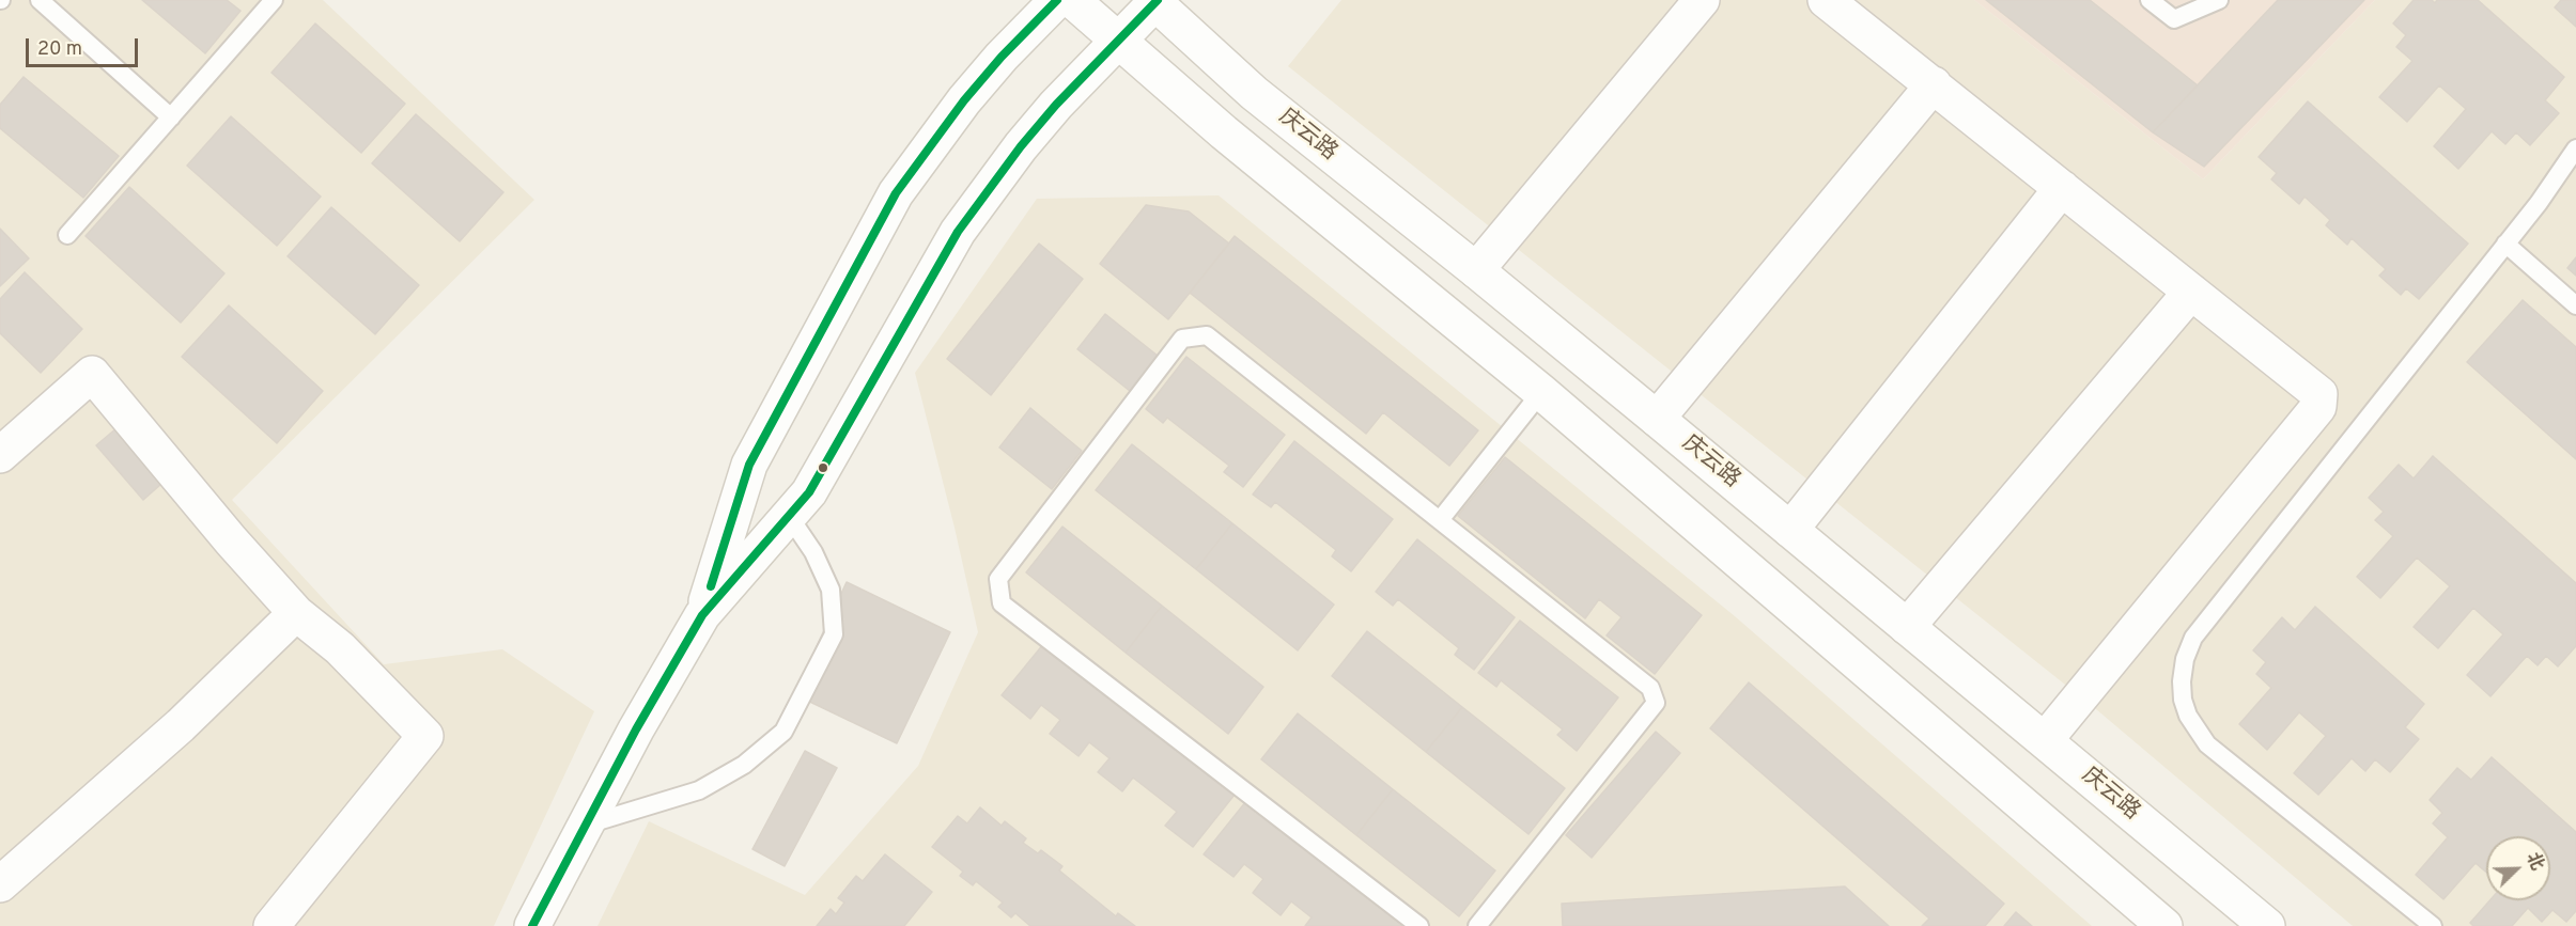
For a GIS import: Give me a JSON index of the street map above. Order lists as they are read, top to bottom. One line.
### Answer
{"streets":{"main road":["庆云路"]},"scale_bar":"20 m","north":"top right"}
